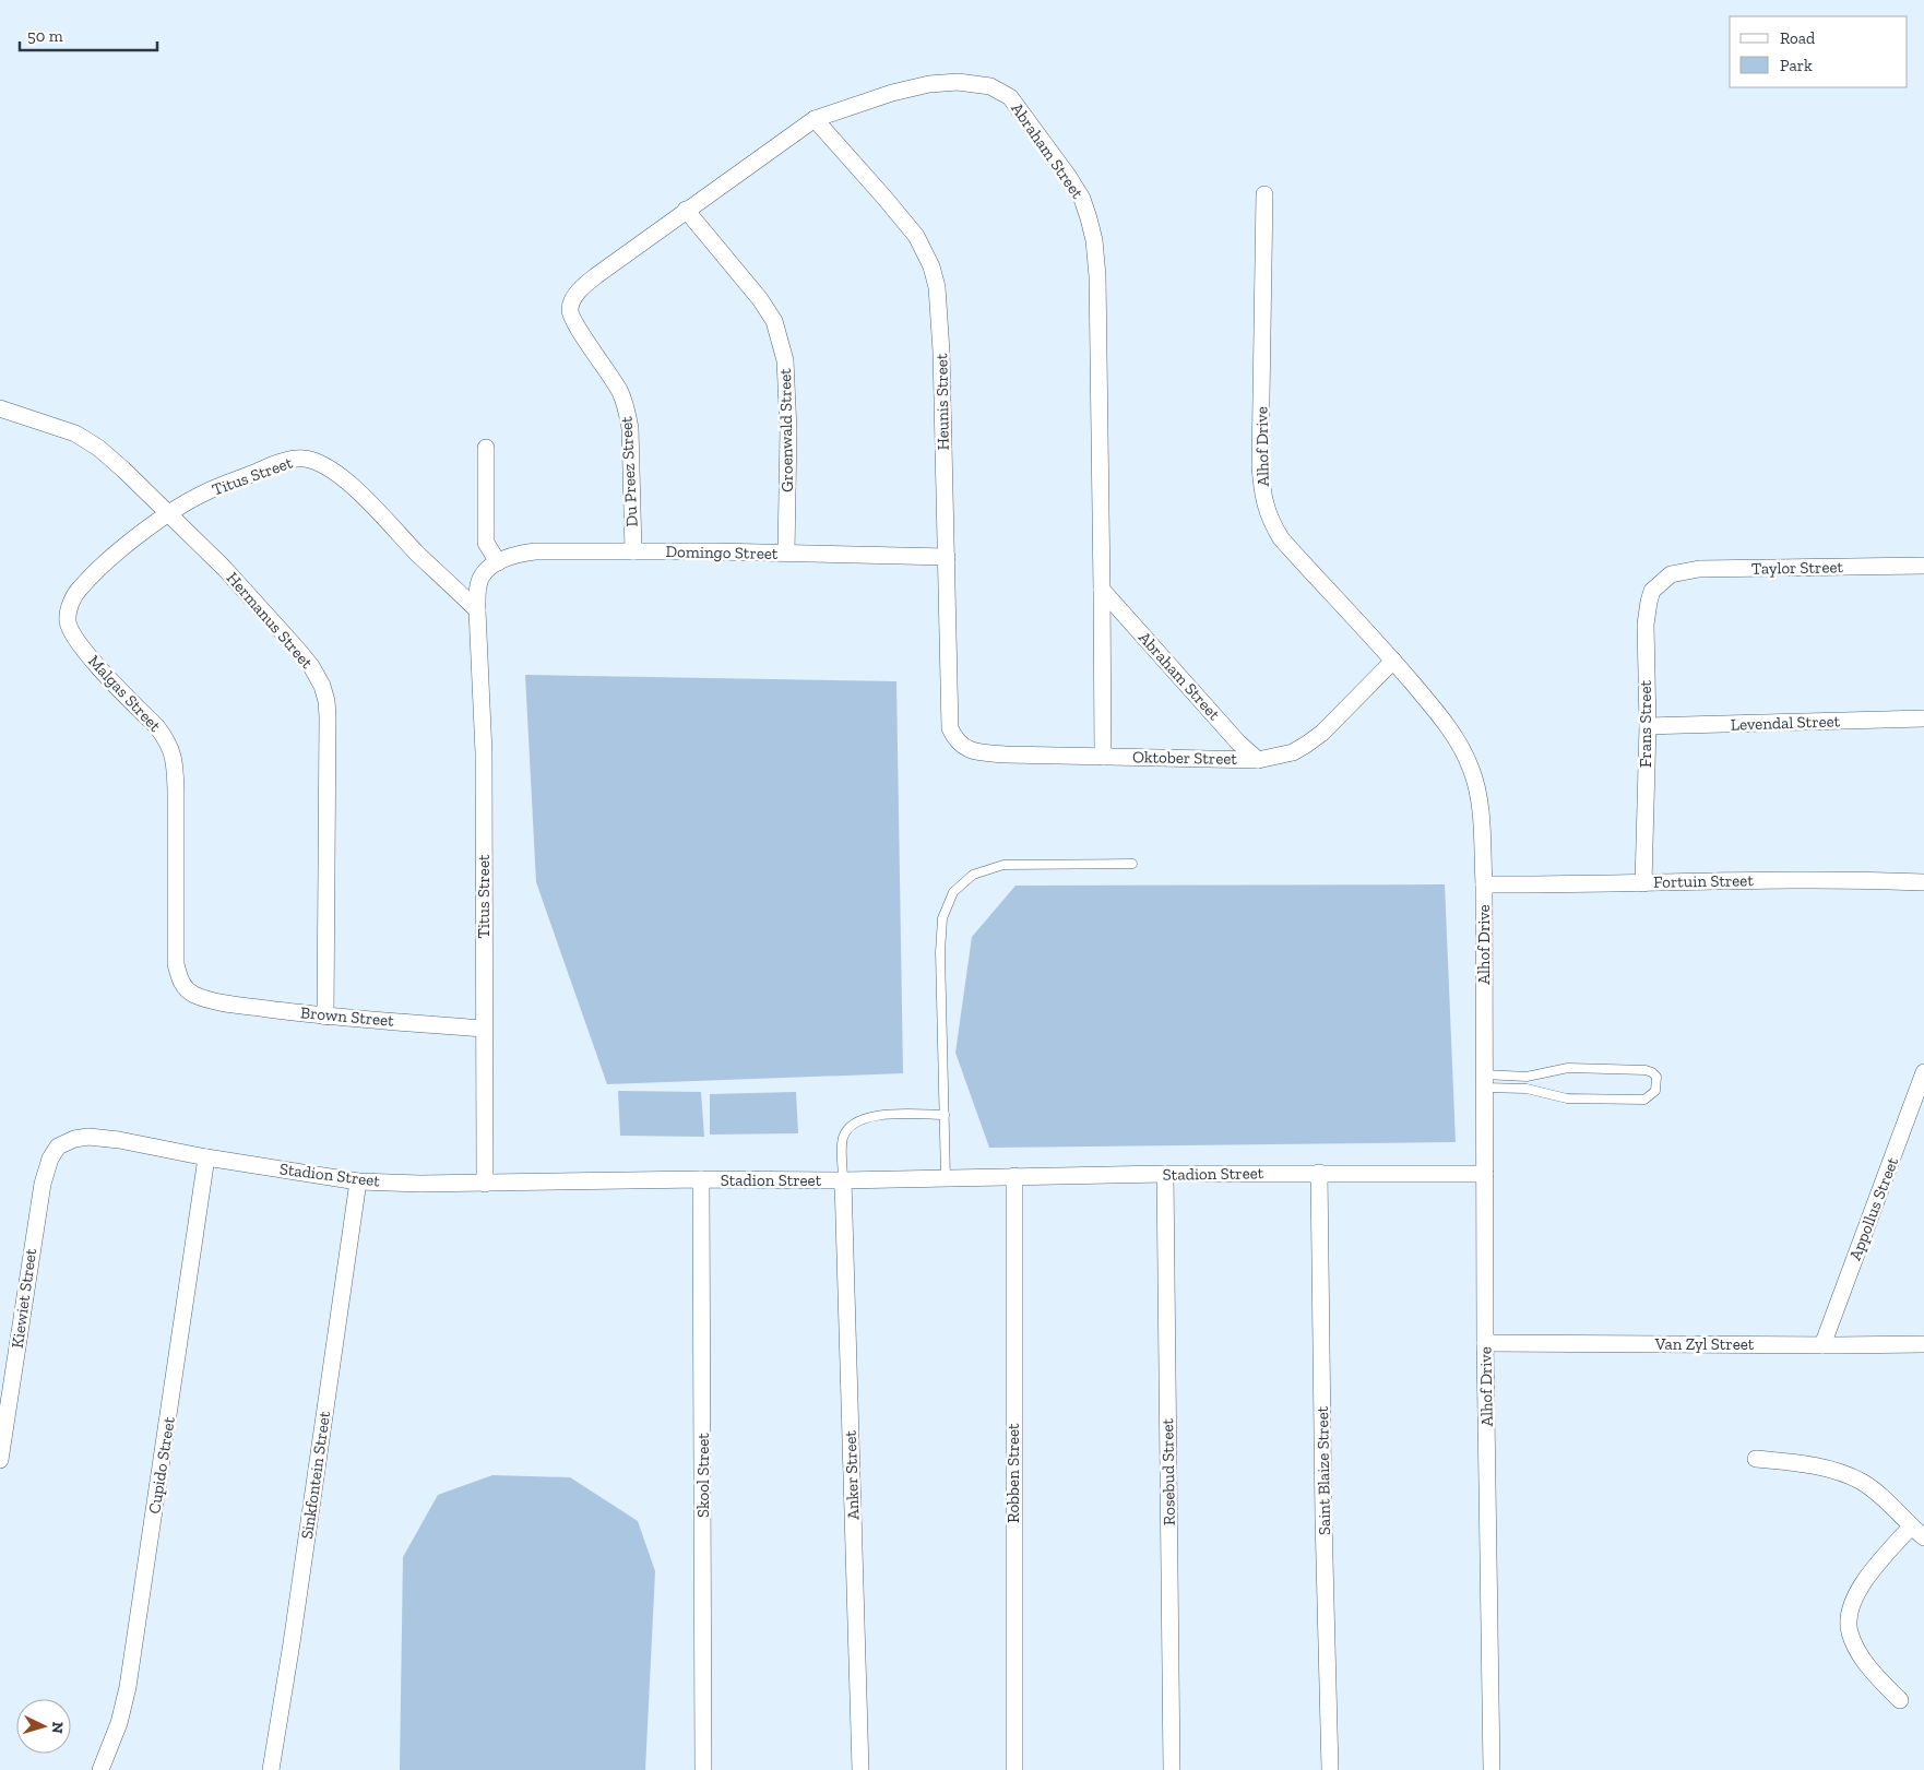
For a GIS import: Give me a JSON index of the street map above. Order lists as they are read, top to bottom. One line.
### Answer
{"streets":{"street":["Abraham Street","Heunis Street","Groenwald Street","Alhof Drive","Du Preez Street","Titus Street","Domingo Street","Taylor Street","Hermanus Street","Malgas Street","Levendal Street","Frans Street","Oktober Street","Fortuin Street","Brown Street","Stadion Street","Appollus Street","Kiewiet Street","Van Zyl Street","Cupido Street","Saint Blaize Street","Rosebud Street","Robben Street","Sinkfontein Street","Skool Street","Anker Street"]},"crossings":[["Abraham Street","Heunis Street"],["Abraham Street","Groenwald Street"],["Abraham Street","Du Preez Street"],["Abraham Street","Oktober Street"],["Heunis Street","Domingo Street"],["Heunis Street","Oktober Street"],["Groenwald Street","Domingo Street"],["Alhof Drive","Oktober Street"],["Alhof Drive","Fortuin Street"],["Alhof Drive","Stadion Street"],["Alhof Drive","Van Zyl Street"],["Du Preez Street","Domingo Street"],["Titus Street","Domingo Street"],["Titus Street","Hermanus Street"],["Titus Street","Malgas Street"],["Titus Street","Brown Street"],["Titus Street","Stadion Street"],["Taylor Street","Frans Street"],["Hermanus Street","Malgas Street"],["Hermanus Street","Brown Street"],["Malgas Street","Brown Street"],["Levendal Street","Frans Street"],["Frans Street","Fortuin Street"],["Stadion Street","Kiewiet Street"],["Stadion Street","Cupido Street"],["Stadion Street","Saint Blaize Street"],["Stadion Street","Rosebud Street"],["Stadion Street","Robben Street"],["Stadion Street","Sinkfontein Street"],["Stadion Street","Skool Street"],["Stadion Street","Anker Street"],["Appollus Street","Van Zyl Street"]],"legend":["Road","Park"],"scale_bar":"50 m","north":"right"}
